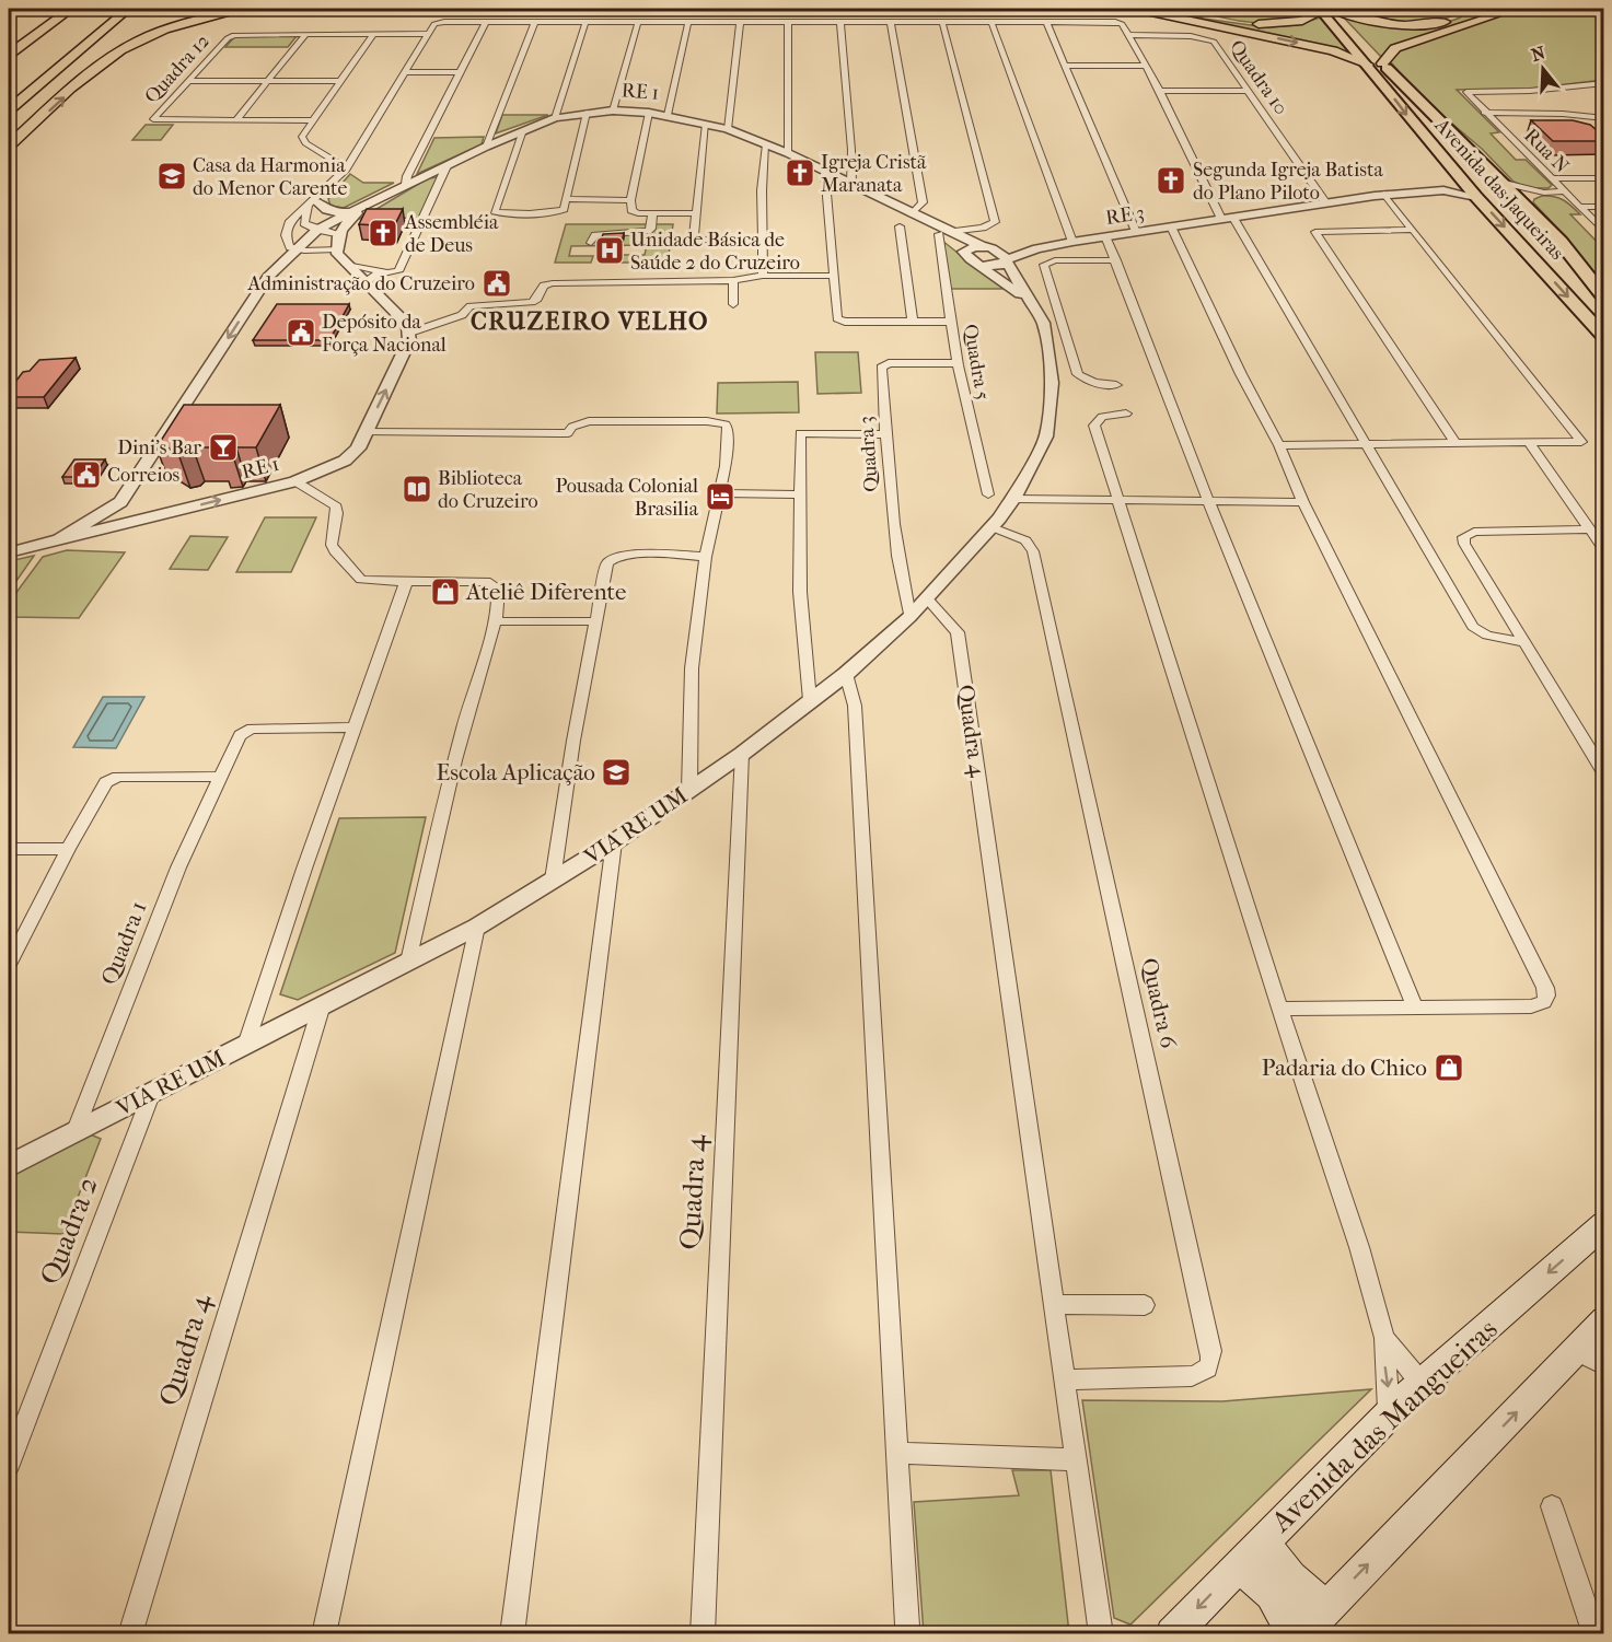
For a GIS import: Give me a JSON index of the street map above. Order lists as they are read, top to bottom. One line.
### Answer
{"streets":{"main road":["Avenida das Jaqueiras","Avenida das Mangueiras"],"street":["Quadra 12","Quadra 10","RE 1","Rua N","RE 3","Quadra 5","Quadra 3","Quadra 4","VIA RE UM","Quadra 1","Quadra 6","Quadra 2"]},"crossings":[["Quadra 10","RE 3"],["RE 1","RE 3"],["RE 1","Quadra 5"],["RE 1","VIA RE UM"],["Avenida das Jaqueiras","RE 3"],["RE 3","VIA RE UM"],["Quadra 5","Quadra 3"],["Quadra 3","VIA RE UM"],["Quadra 4","VIA RE UM"],["Quadra 4","Quadra 6"],["VIA RE UM","Quadra 1"],["VIA RE UM","Quadra 6"],["VIA RE UM","Quadra 2"]],"districts":["CRUZEIRO VELHO"],"places":{"church":["Igreja Cristã Maranata","Segunda Igreja Batista do Plano Piloto","Assembléia de Deus"],"school or university":["Casa da Harmonia do Menor Carente","Escola Aplicação"],"hospital":["Unidade Básica de Saúde 2 do Cruzeiro"],"public building":["Administração do Cruzeiro","Depósito da Força Nacional","Correios"],"bar":["Dini’s Bar"],"library":["Biblioteca do Cruzeiro"],"hotel":["Pousada Colonial Brasilia"],"shop":["Ateliê Diferente","Padaria do Chico"]},"north":"top"}
